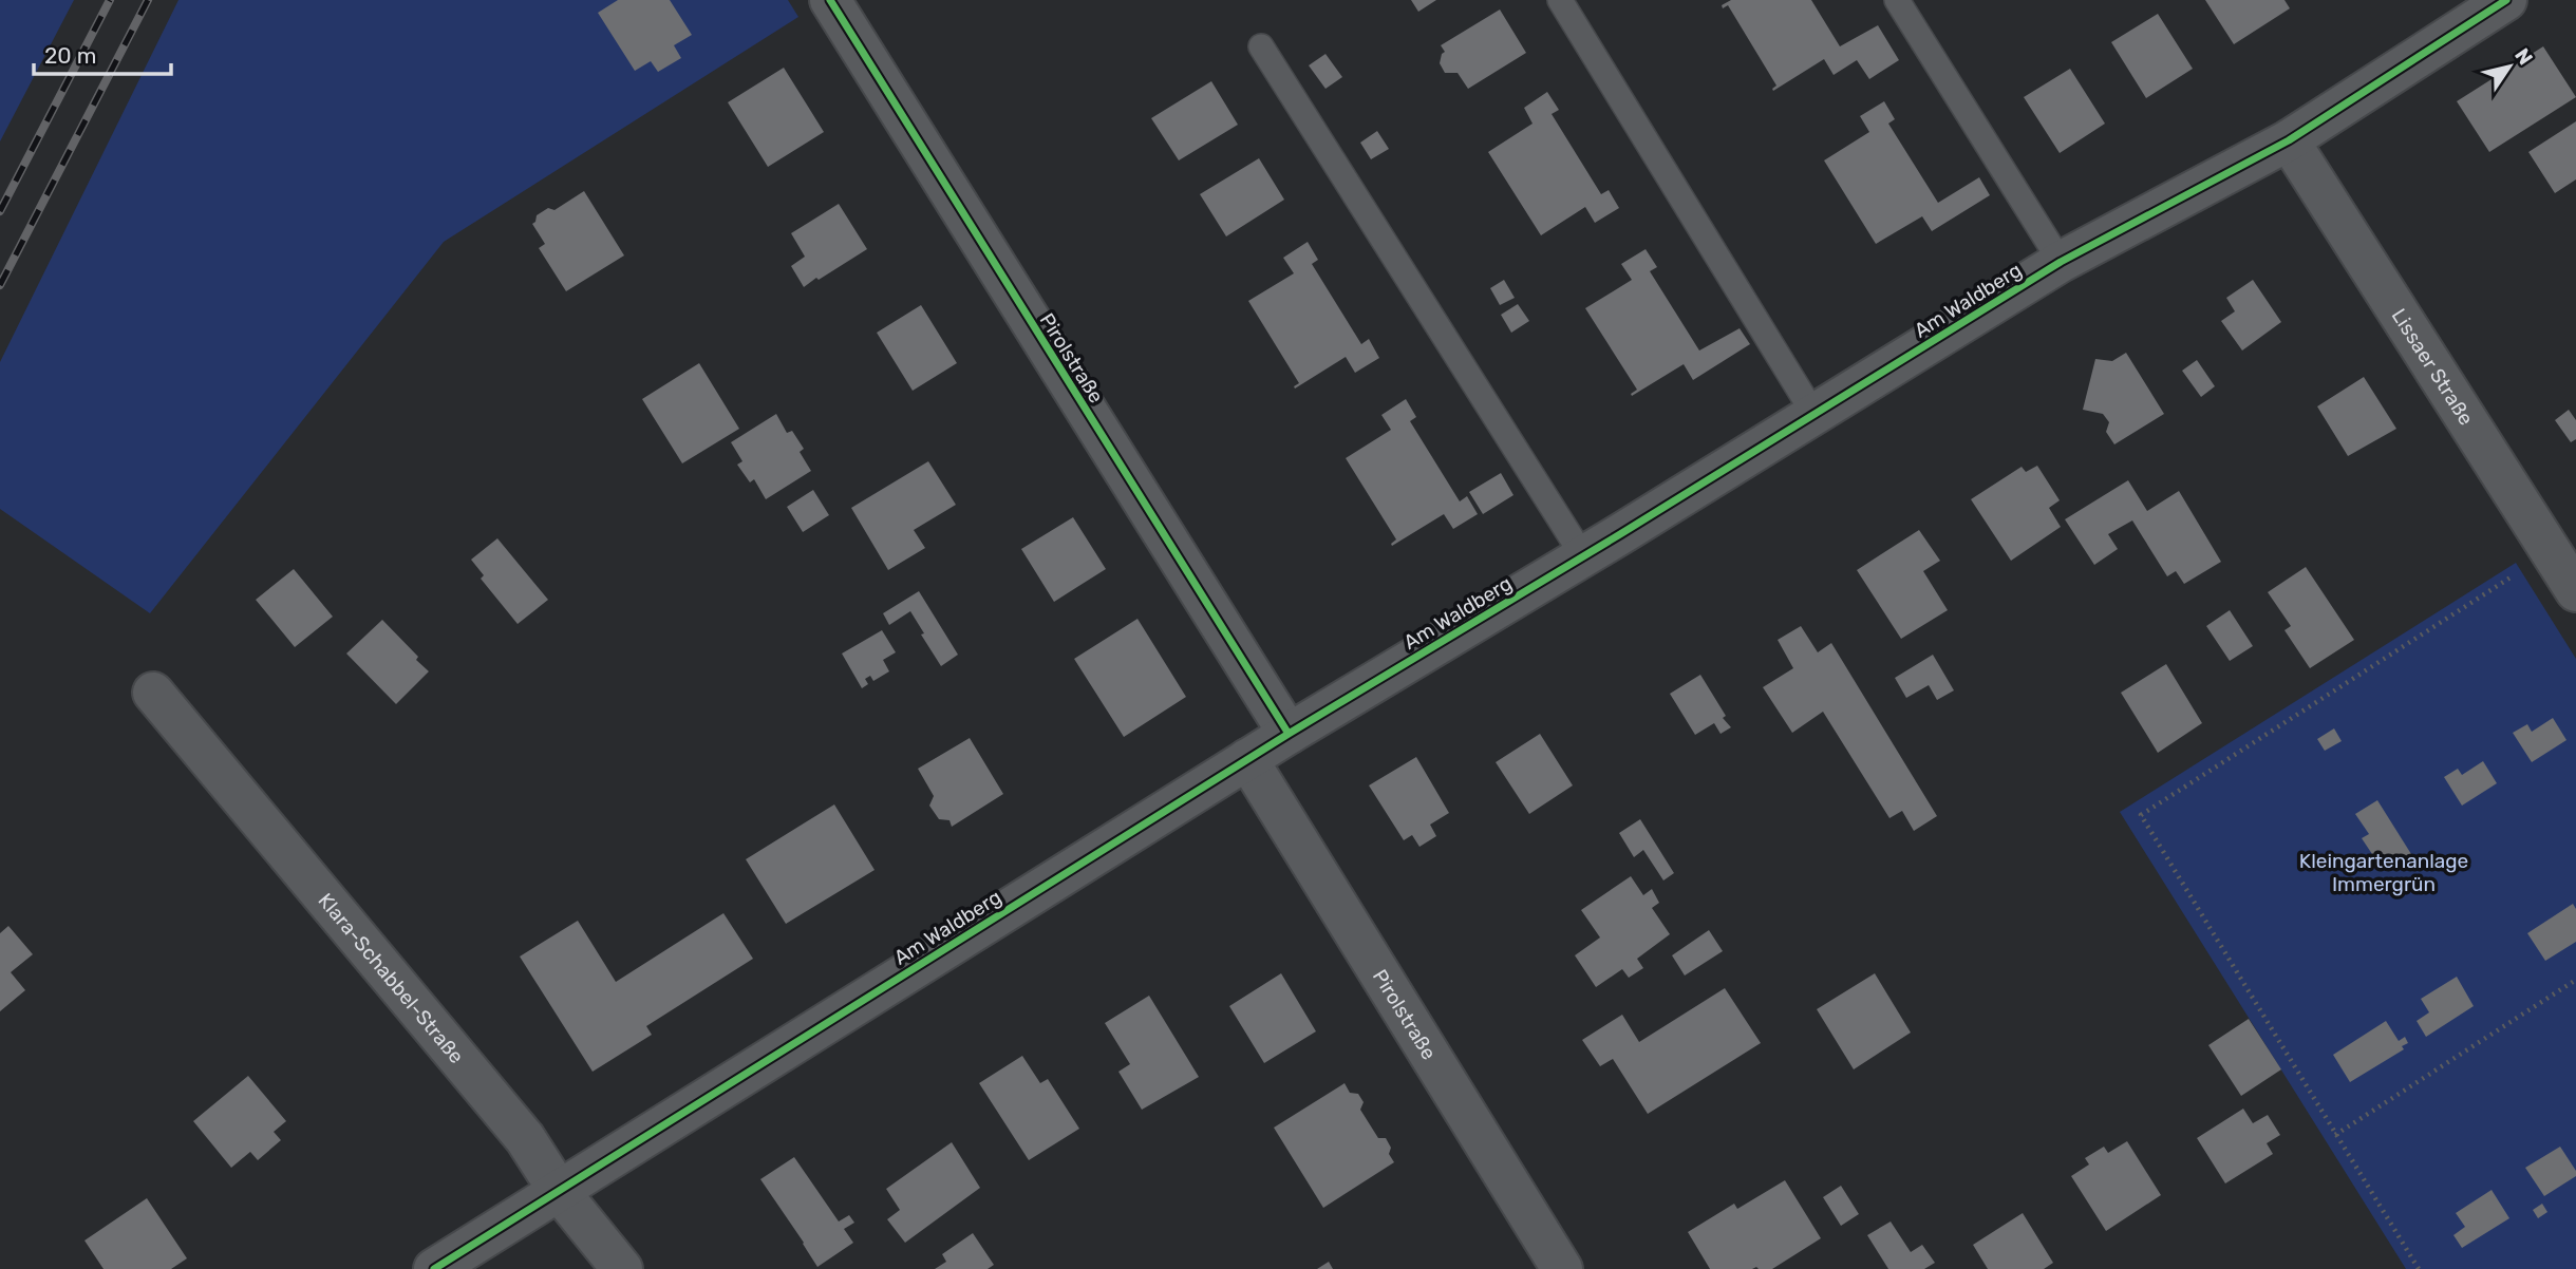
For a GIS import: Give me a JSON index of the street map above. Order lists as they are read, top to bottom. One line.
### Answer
{"streets":{"street":["Am Waldberg","Pirolstraße","Lissaer Straße","Klara-Schabbel-Straße"]},"crossings":[["Am Waldberg","Pirolstraße"],["Am Waldberg","Lissaer Straße"],["Am Waldberg","Klara-Schabbel-Straße"]],"parks":["Kleingartenanlage Immergrün"],"scale_bar":"20 m","north":"top right"}
